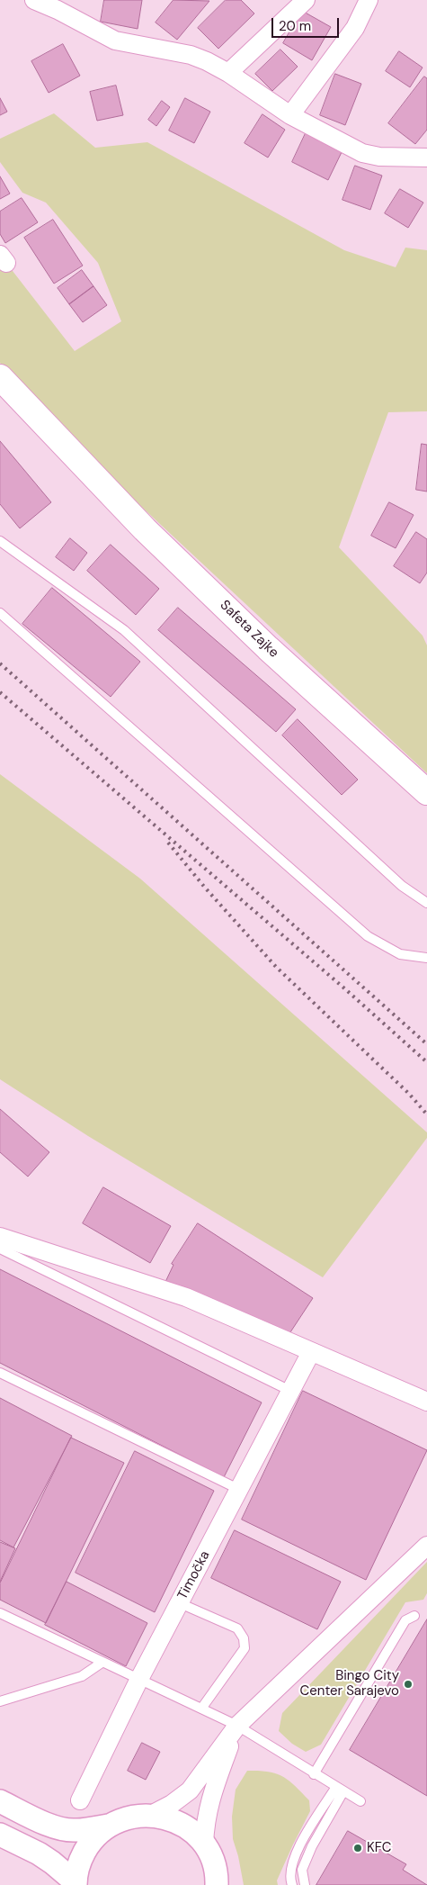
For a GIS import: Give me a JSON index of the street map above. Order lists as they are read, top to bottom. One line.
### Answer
{"streets":{"main road":["Safeta Zajke"],"street":["Timočka"]},"places":["Bingo City Center Sarajevo","KFC"],"scale_bar":"20 m"}
